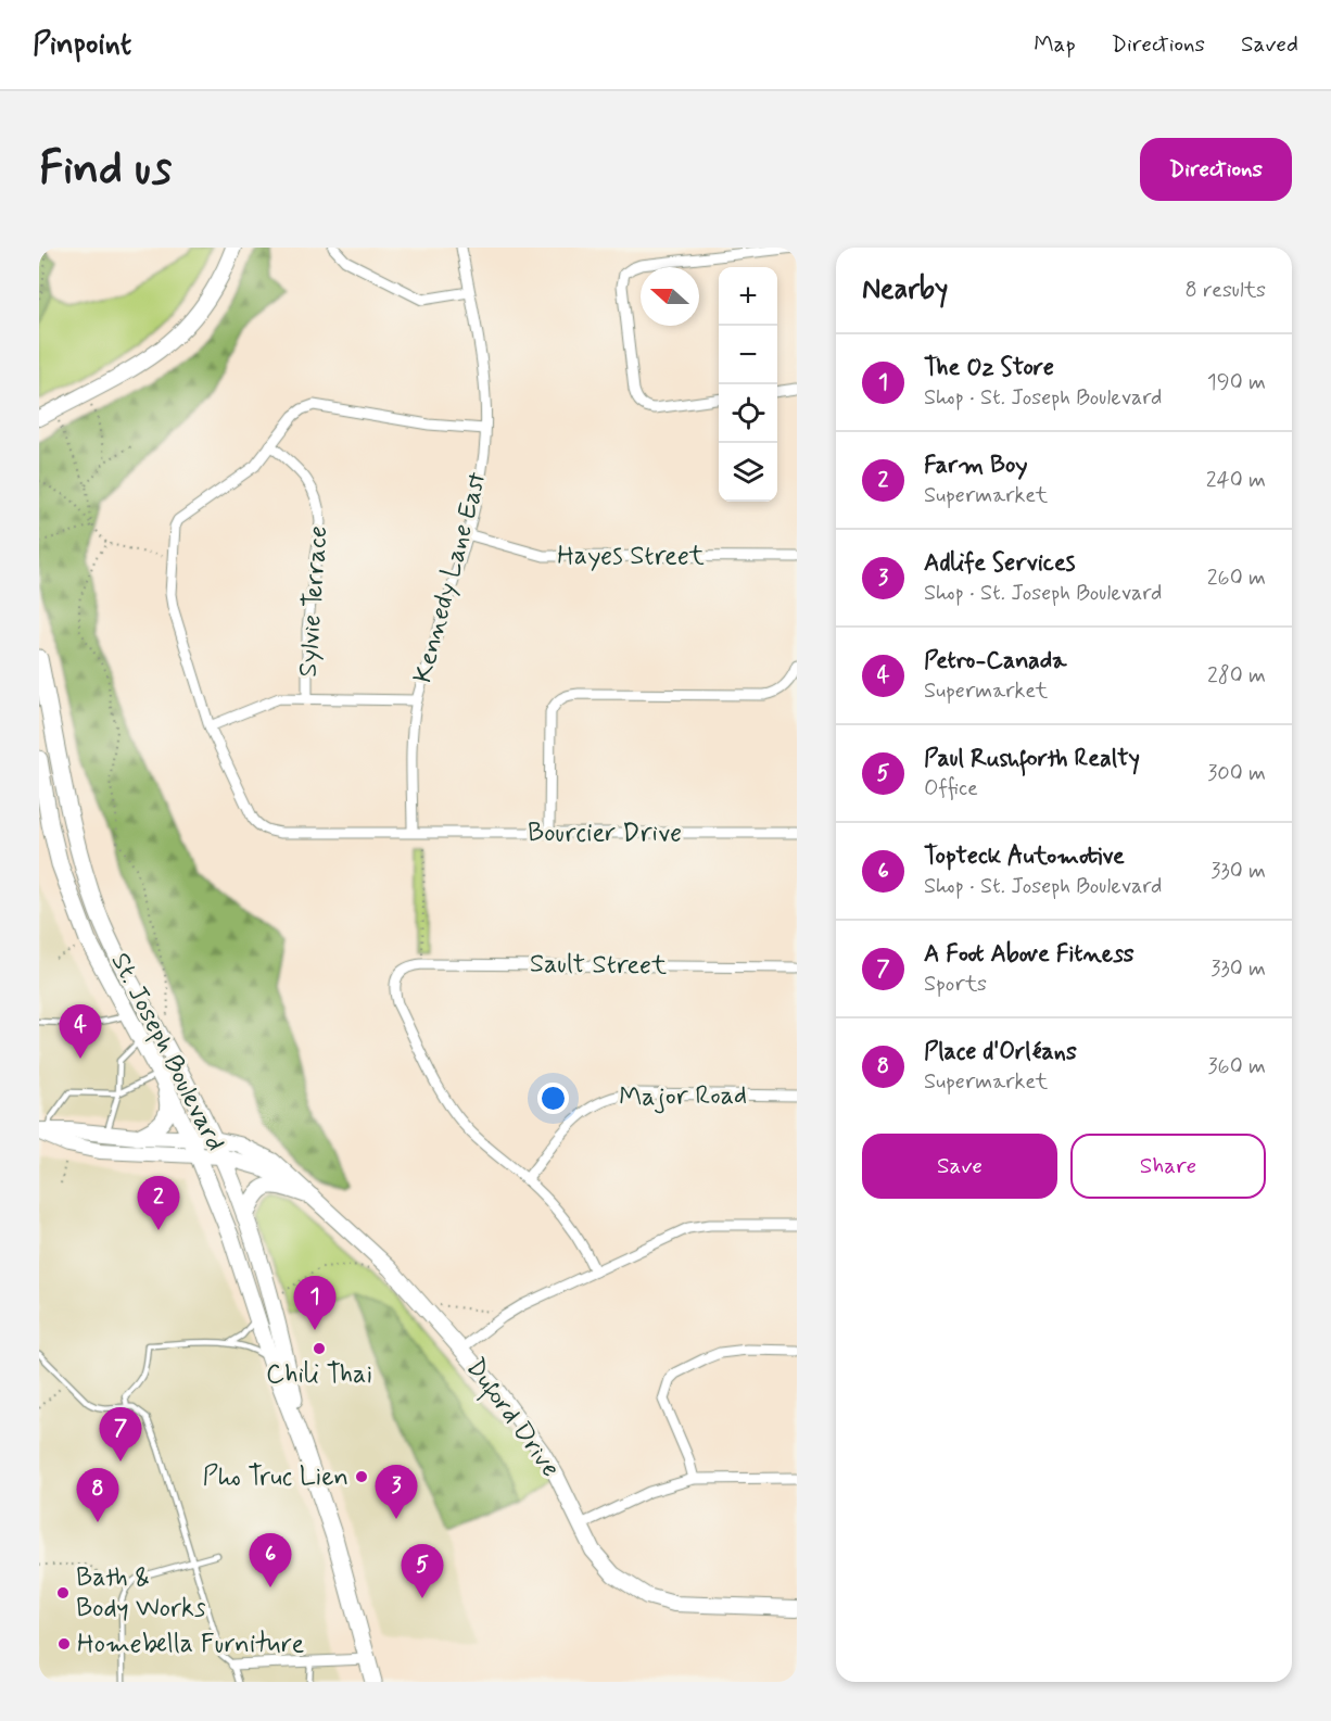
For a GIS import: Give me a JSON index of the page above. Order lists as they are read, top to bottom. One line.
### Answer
{"streets":{"main road":["St. Joseph Boulevard"],"street":["Hayes Street","Kennedy Lane East","Sylvie Terrace","Bourcier Drive","Sault Street","Major Road","Duford Drive"]},"crossings":[["Hayes Street","Kennedy Lane East"],["Kennedy Lane East","Bourcier Drive"],["Sault Street","Major Road"],["St. Joseph Boulevard","Duford Drive"]],"places":["Chili Thai","Pho Truc Lien","Bath & Body Works","Homebella Furniture"],"north":"left","page":{"header":"Pinpoint","nav":["Map","Directions","Saved"],"buttons":["Directions",["Save","Share"]],"title":"Find us","heading":["Nearby","8 results"],"map_buttons":["+","−"],"list":[{"mark":"1","name":"The Oz Store","note":"Shop · St. Joseph Boulevard","value":"190 m"},{"mark":"2","name":"Farm Boy","note":"Supermarket","value":"240 m"},{"mark":"3","name":"Adlife Services","note":"Shop · St. Joseph Boulevard","value":"260 m"},{"mark":"4","name":"Petro-Canada","note":"Supermarket","value":"280 m"},{"mark":"5","name":"Paul Rushforth Realty","note":"Office","value":"300 m"},{"mark":"6","name":"Topteck Automotive","note":"Shop · St. Joseph Boulevard","value":"330 m"},{"mark":"7","name":"A Foot Above Fitness","note":"Sports","value":"330 m"},{"mark":"8","name":"Place d'Orléans","note":"Supermarket","value":"360 m"}],"pins":["4","2","1","7","3","8","6","5"]}}
